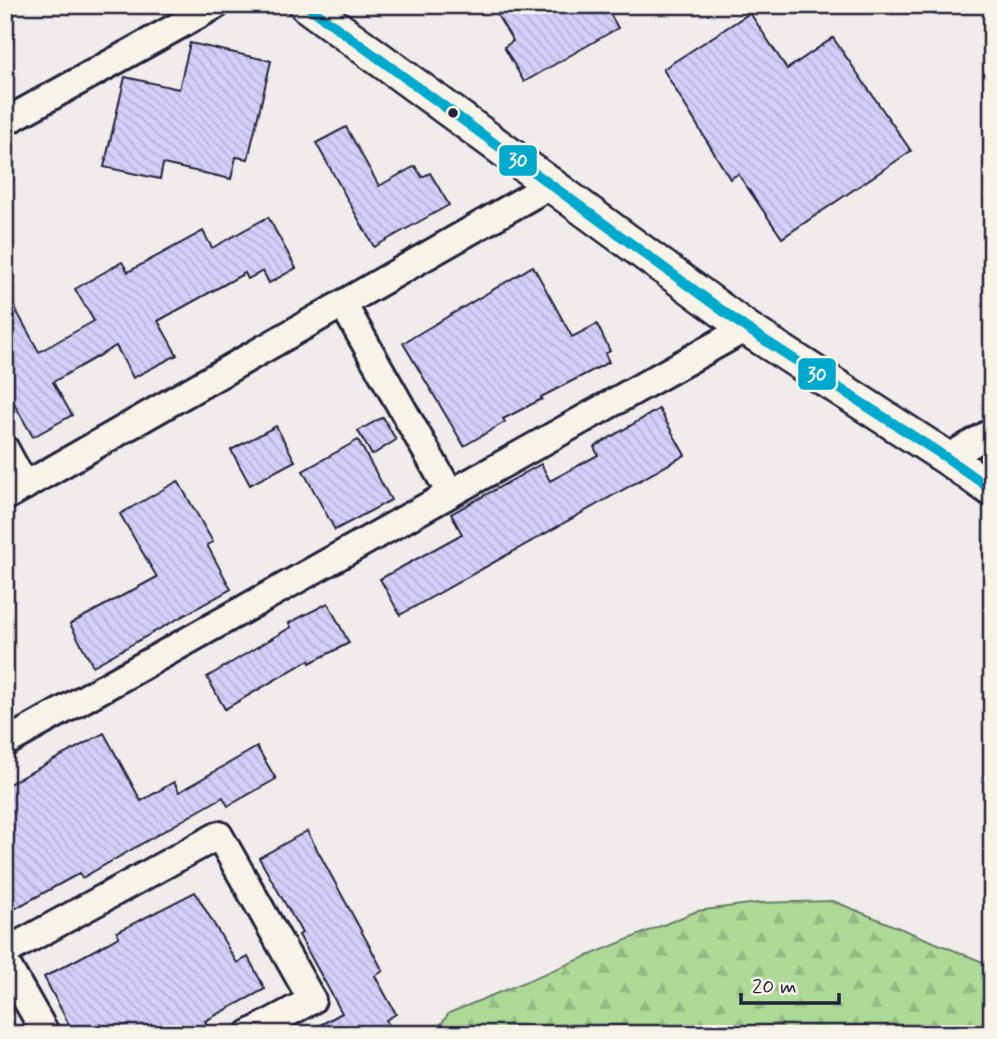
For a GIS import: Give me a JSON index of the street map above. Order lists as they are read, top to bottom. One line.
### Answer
{"lines":["transit line 30"],"scale_bar":"20 m"}
